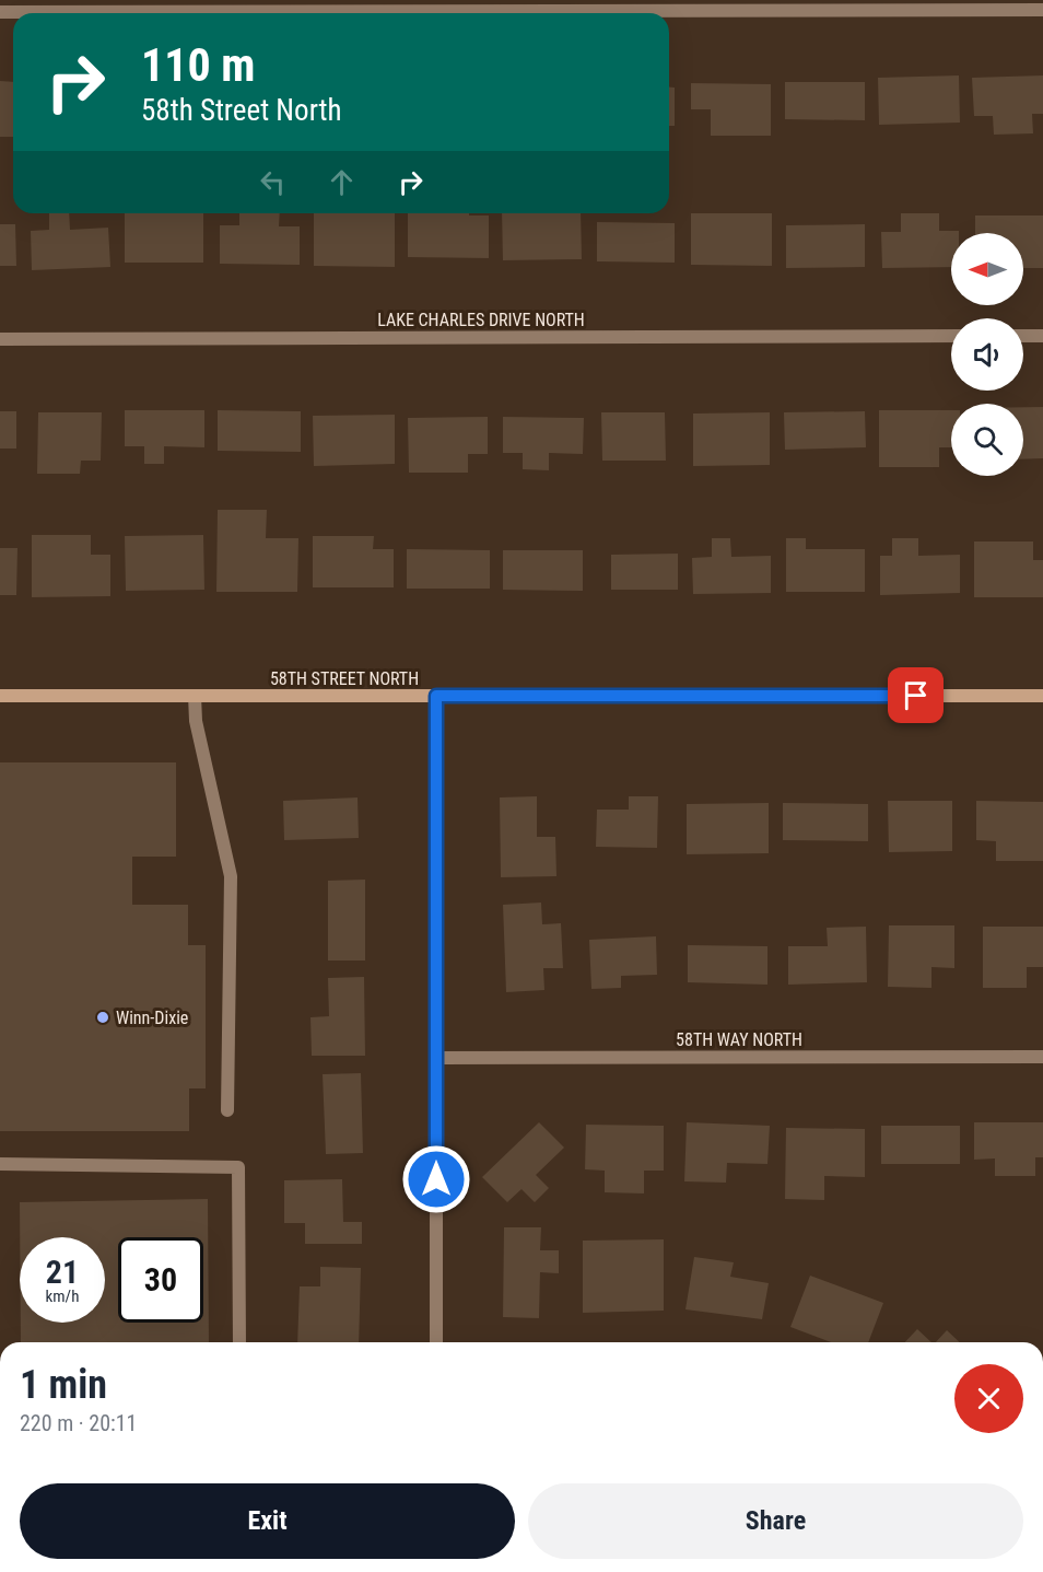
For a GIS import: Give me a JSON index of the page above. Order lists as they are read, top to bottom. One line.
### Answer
{"streets":{"street":["LAKE CHARLES DRIVE NORTH","58TH STREET NORTH","58TH WAY NORTH"]},"places":["Winn-Dixie"],"north":"left","page":{"turn":["110 m","58th Street North"],"speed":"21 km/h","limit":"30","heading":["1 min","220 m · 20:11"],"buttons":["Exit","Share"]}}
